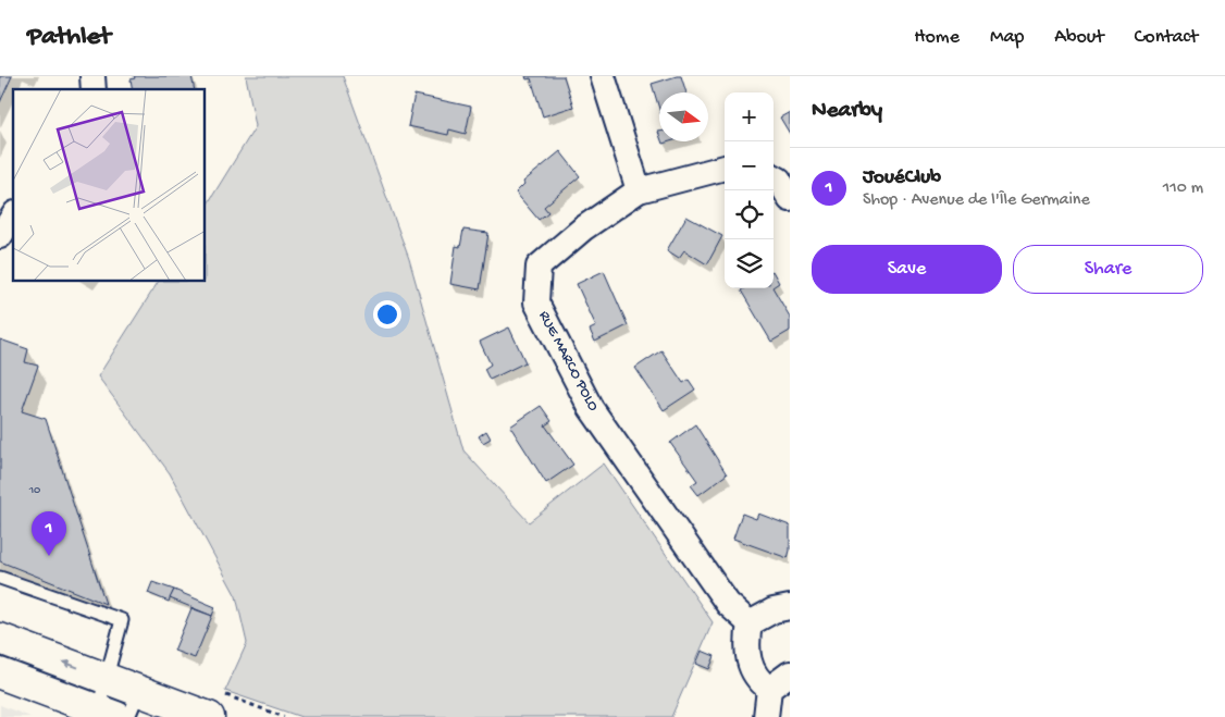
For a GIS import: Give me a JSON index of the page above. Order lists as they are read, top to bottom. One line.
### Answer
{"streets":{"street":["RUE MARCO POLO"]},"house_numbers":["10"],"north":"right","page":{"header":"Pathlet","nav":["Home","Map","About","Contact"],"heading":"Nearby","map_buttons":["+","−"],"list":[{"mark":"1","name":"JouéClub","note":"Shop · Avenue de l'Île Germaine","value":"110 m"}],"buttons":["Save","Share"],"pins":"1"}}
